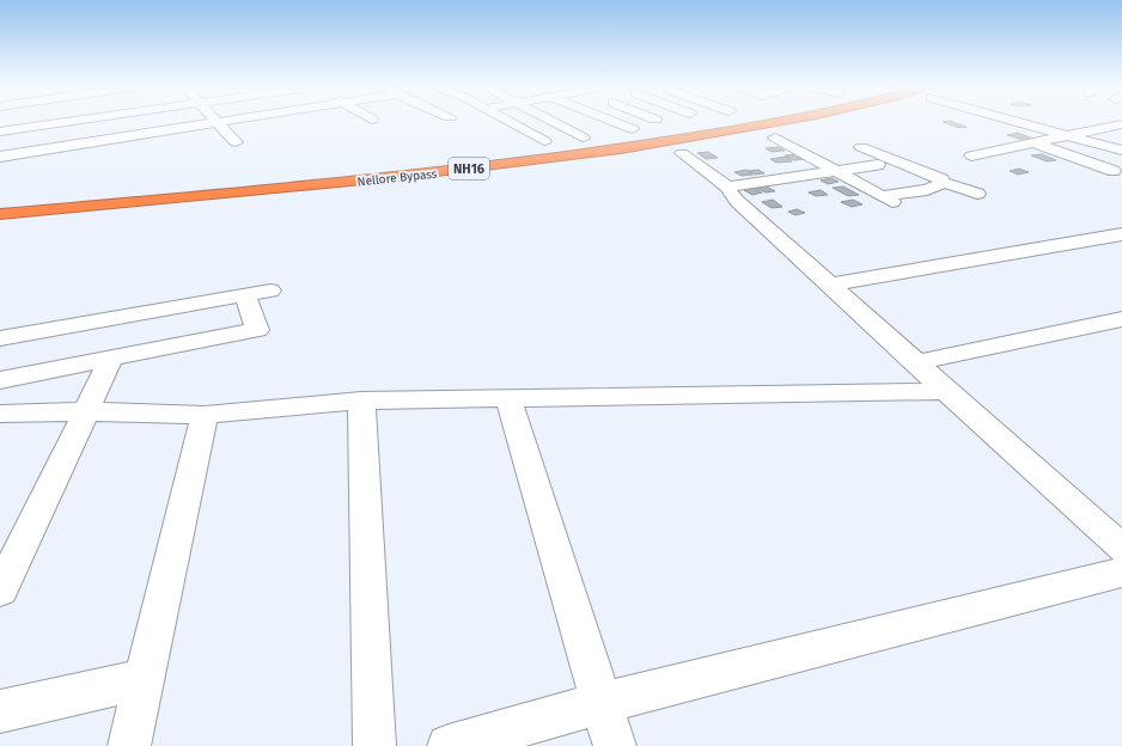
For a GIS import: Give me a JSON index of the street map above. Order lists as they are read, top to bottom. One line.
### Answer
{"streets":{"highway":["NH16","Nellore Bypass"]}}
